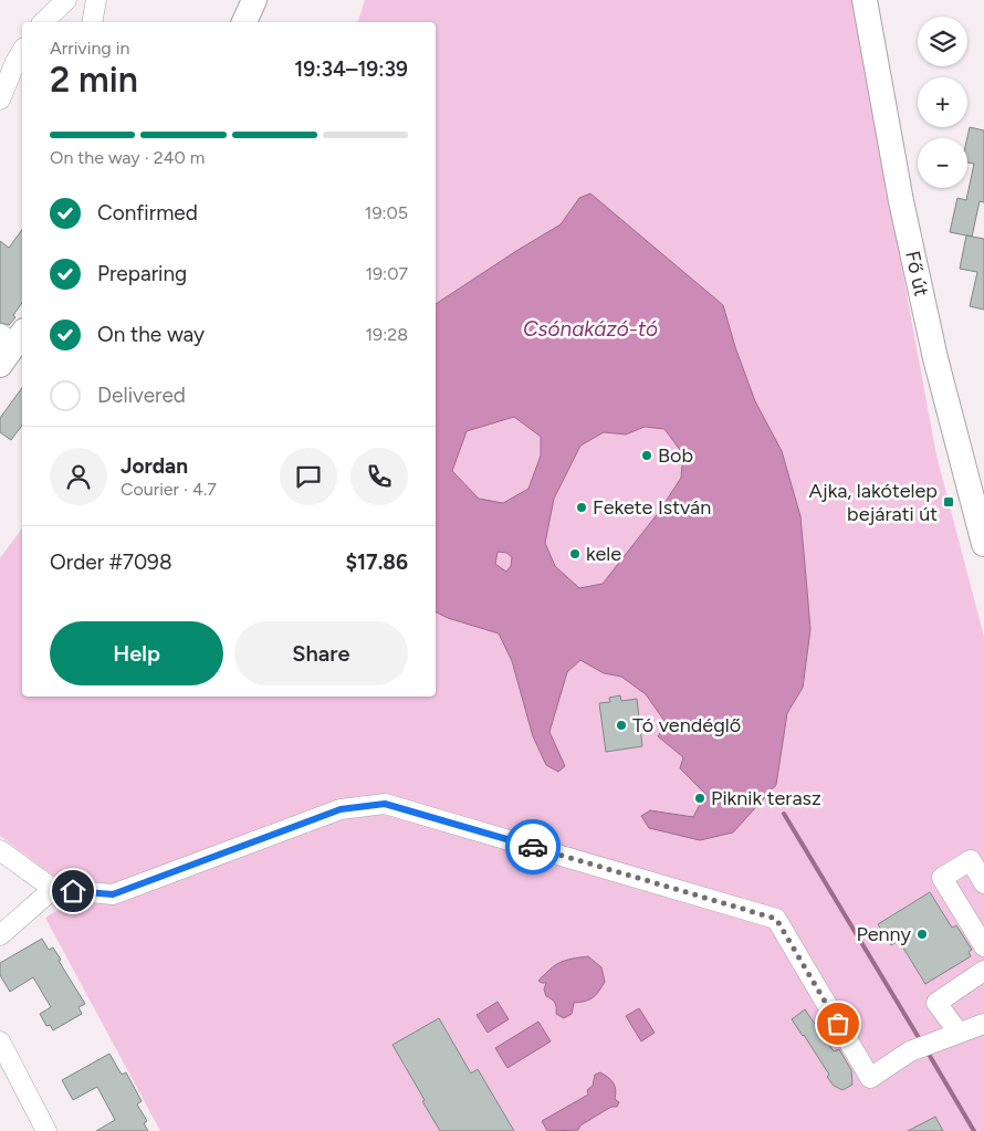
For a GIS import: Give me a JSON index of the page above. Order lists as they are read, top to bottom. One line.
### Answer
{"streets":{"main road":["Fő út"]},"water":["Csónakázó-tó"],"places":{"other":["Bob","Fekete István","kele","Tó vendéglő","Piknik terasz","Penny"],"transit":["Ajka, lakótelep bejárati út"]},"page":{"map_buttons":["+","−"],"heading":["2 min","Arriving in","19:34–19:39"],"panel":["Jordan","Courier · 4.7","Order #7098","$17.86"],"bar":"On the way · 240 m","list":[["Confirmed","19:05"],["Preparing","19:07"],["On the way","19:28"],"Delivered"],"buttons":["Help","Share"]}}
